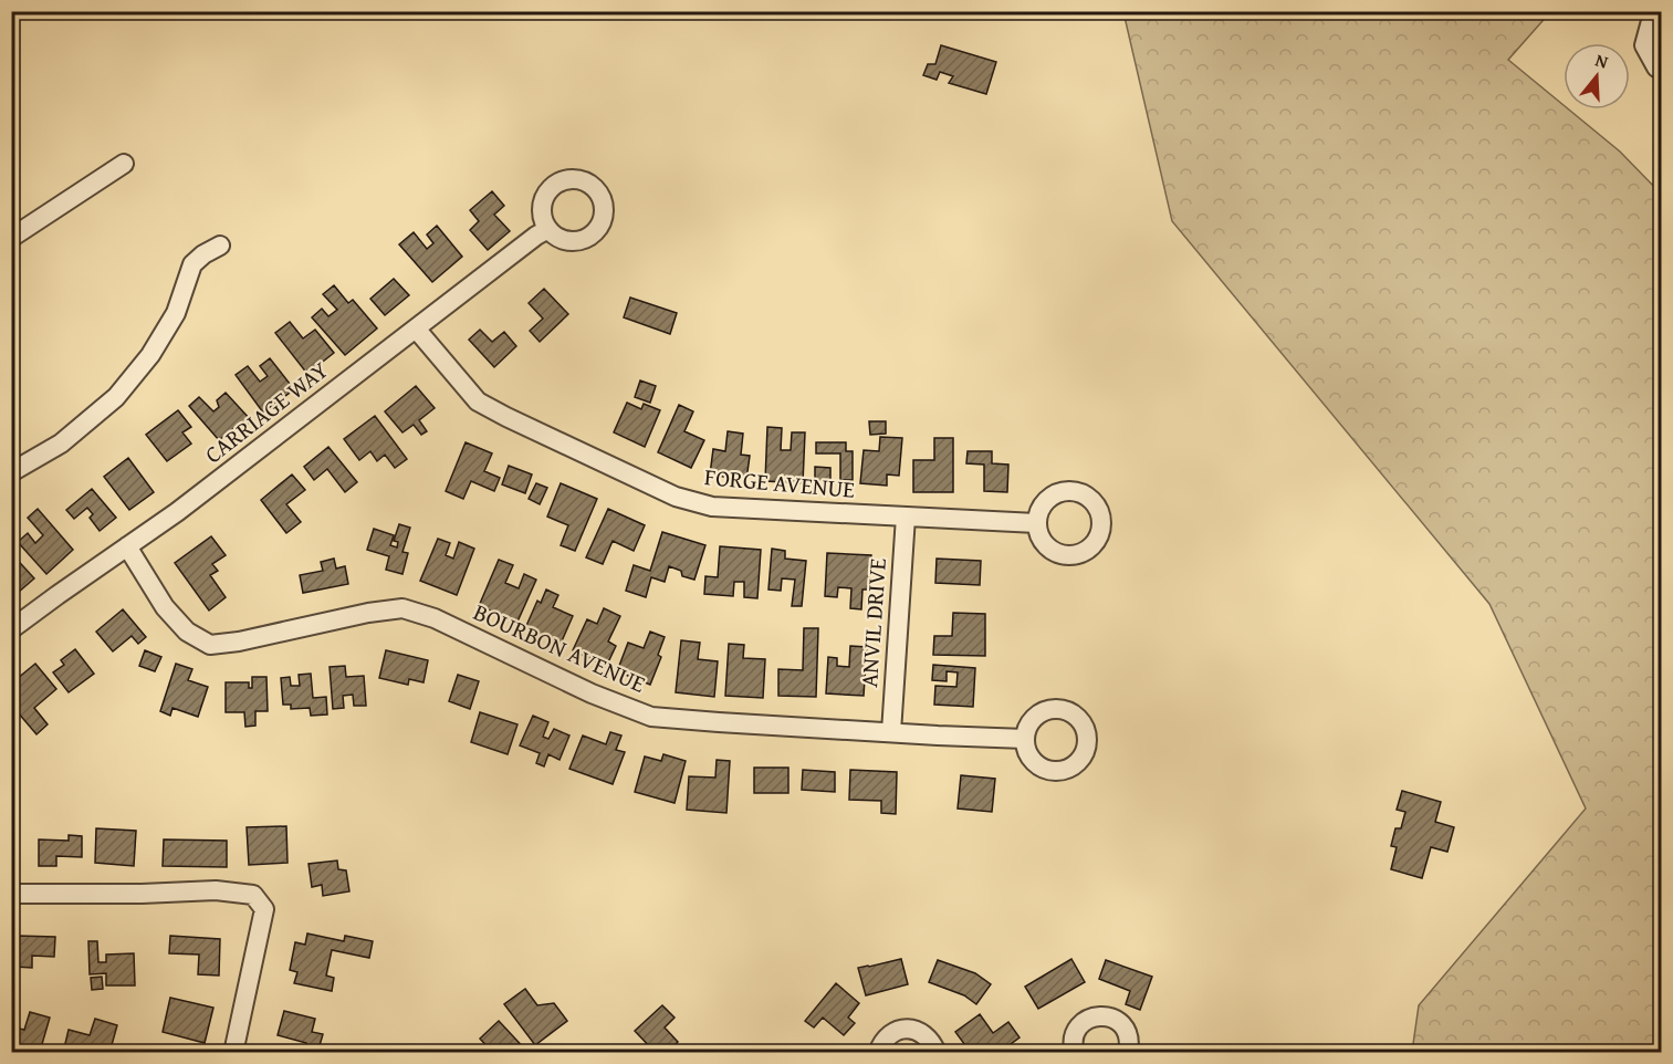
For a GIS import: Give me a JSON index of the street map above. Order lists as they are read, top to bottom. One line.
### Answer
{"streets":{"street":["CARRIAGE WAY","FORGE AVENUE","ANVIL DRIVE","BOURBON AVENUE"]},"crossings":[["CARRIAGE WAY","FORGE AVENUE"],["CARRIAGE WAY","BOURBON AVENUE"],["FORGE AVENUE","ANVIL DRIVE"],["ANVIL DRIVE","BOURBON AVENUE"]],"north":"top"}
